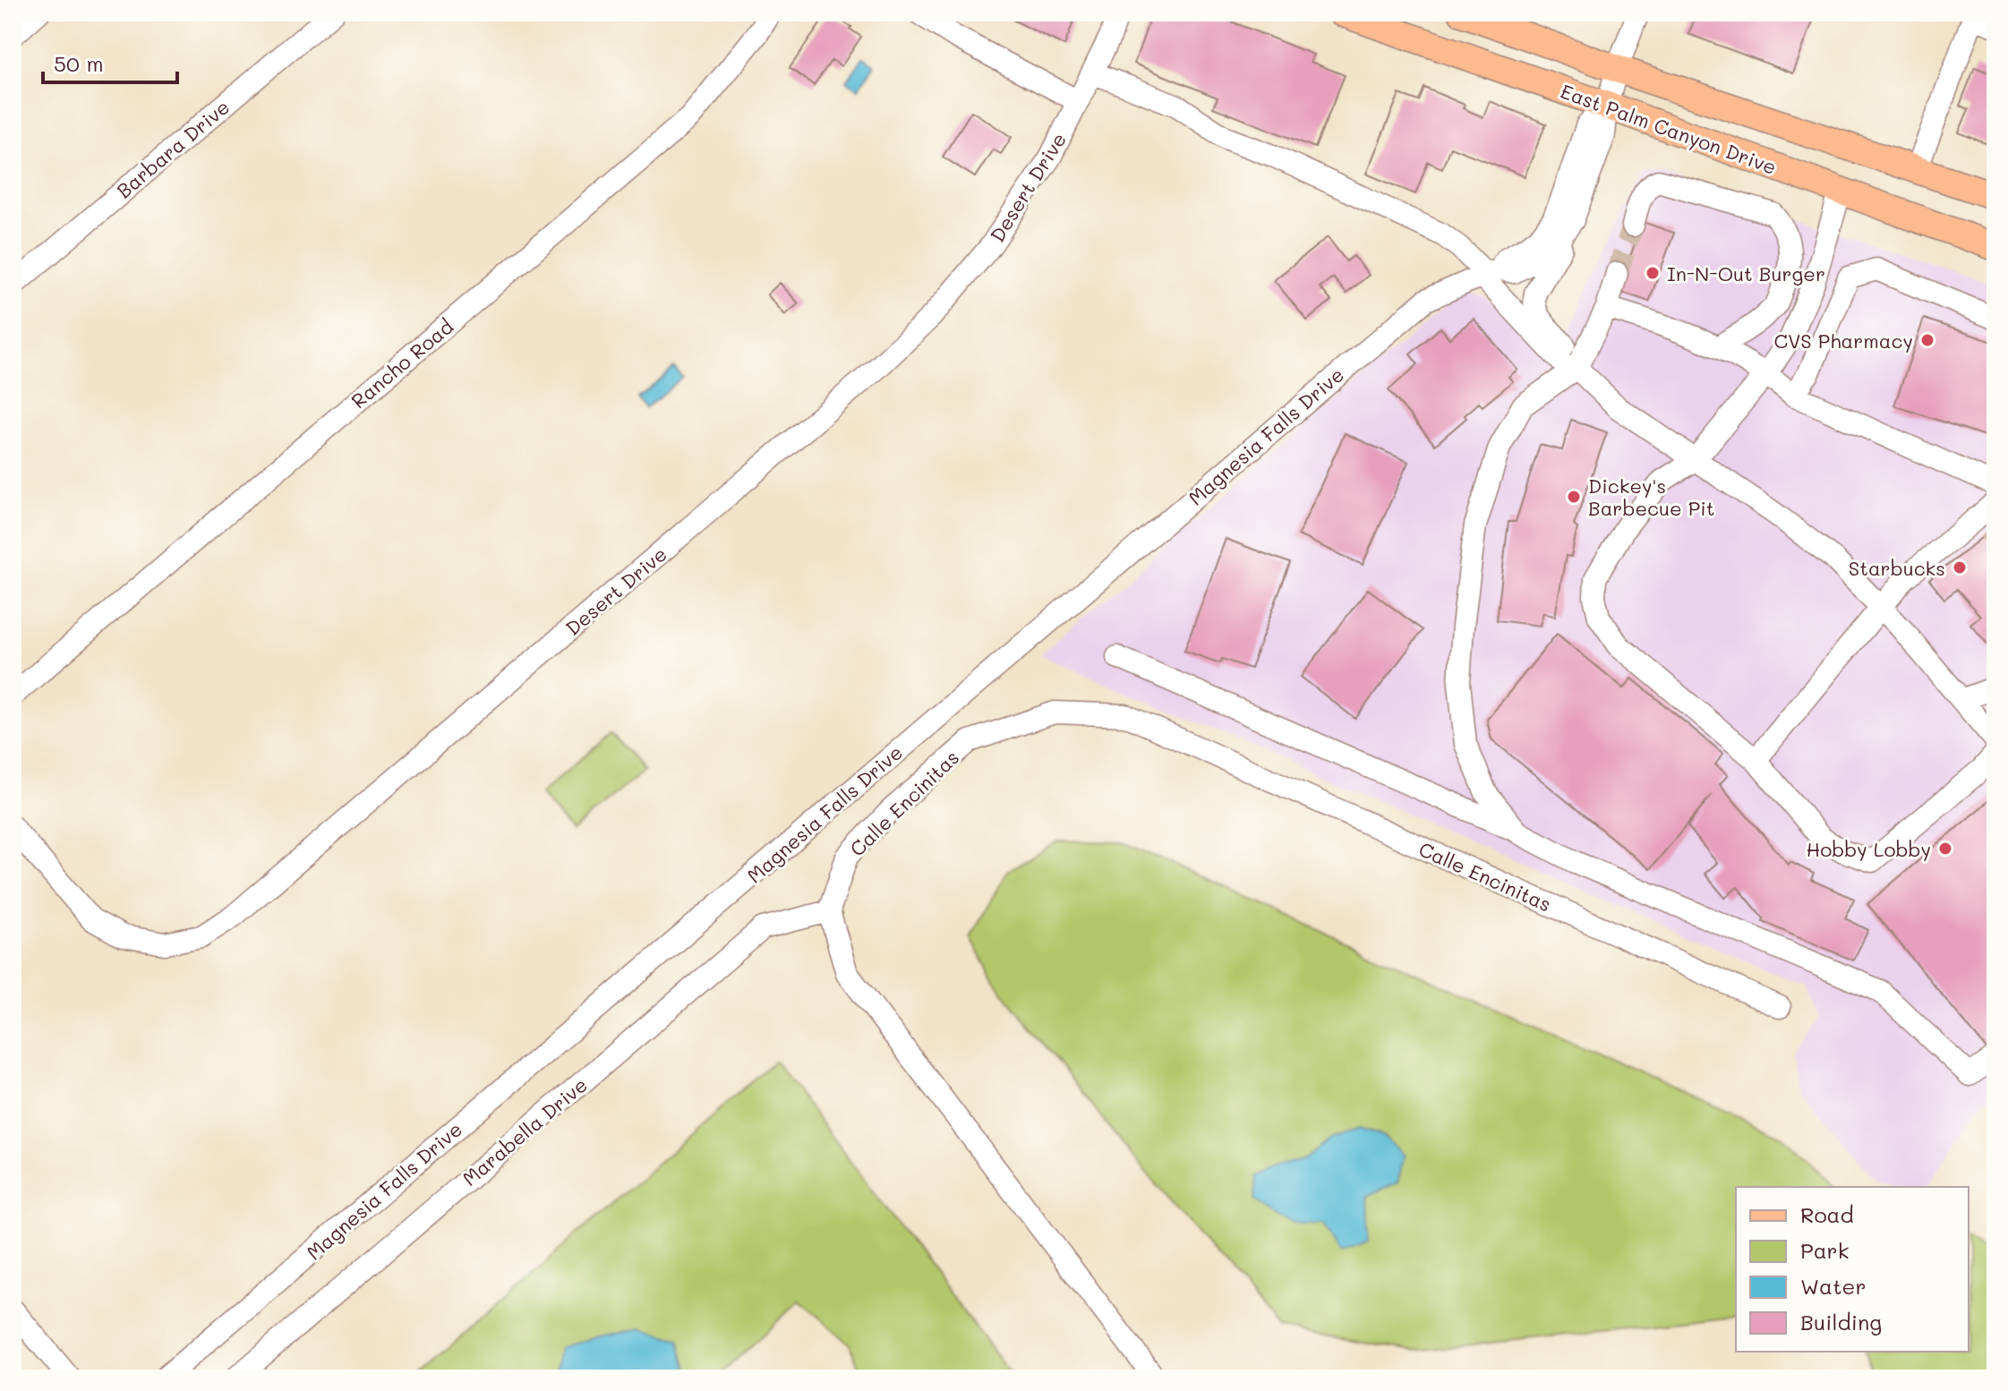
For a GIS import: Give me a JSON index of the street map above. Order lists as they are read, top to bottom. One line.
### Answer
{"streets":{"main road":["East Palm Canyon Drive"],"street":["Barbara Drive","Desert Drive","Rancho Road","Magnesia Falls Drive","Calle Encinitas","Marabella Drive"]},"crossings":[["East Palm Canyon Drive","Magnesia Falls Drive"],["Calle Encinitas","Marabella Drive"]],"places":["In-N-Out Burger","CVS Pharmacy","Dickey's Barbecue Pit","Starbucks","Hobby Lobby"],"legend":["Road","Park","Water","Building"],"scale_bar":"50 m"}
